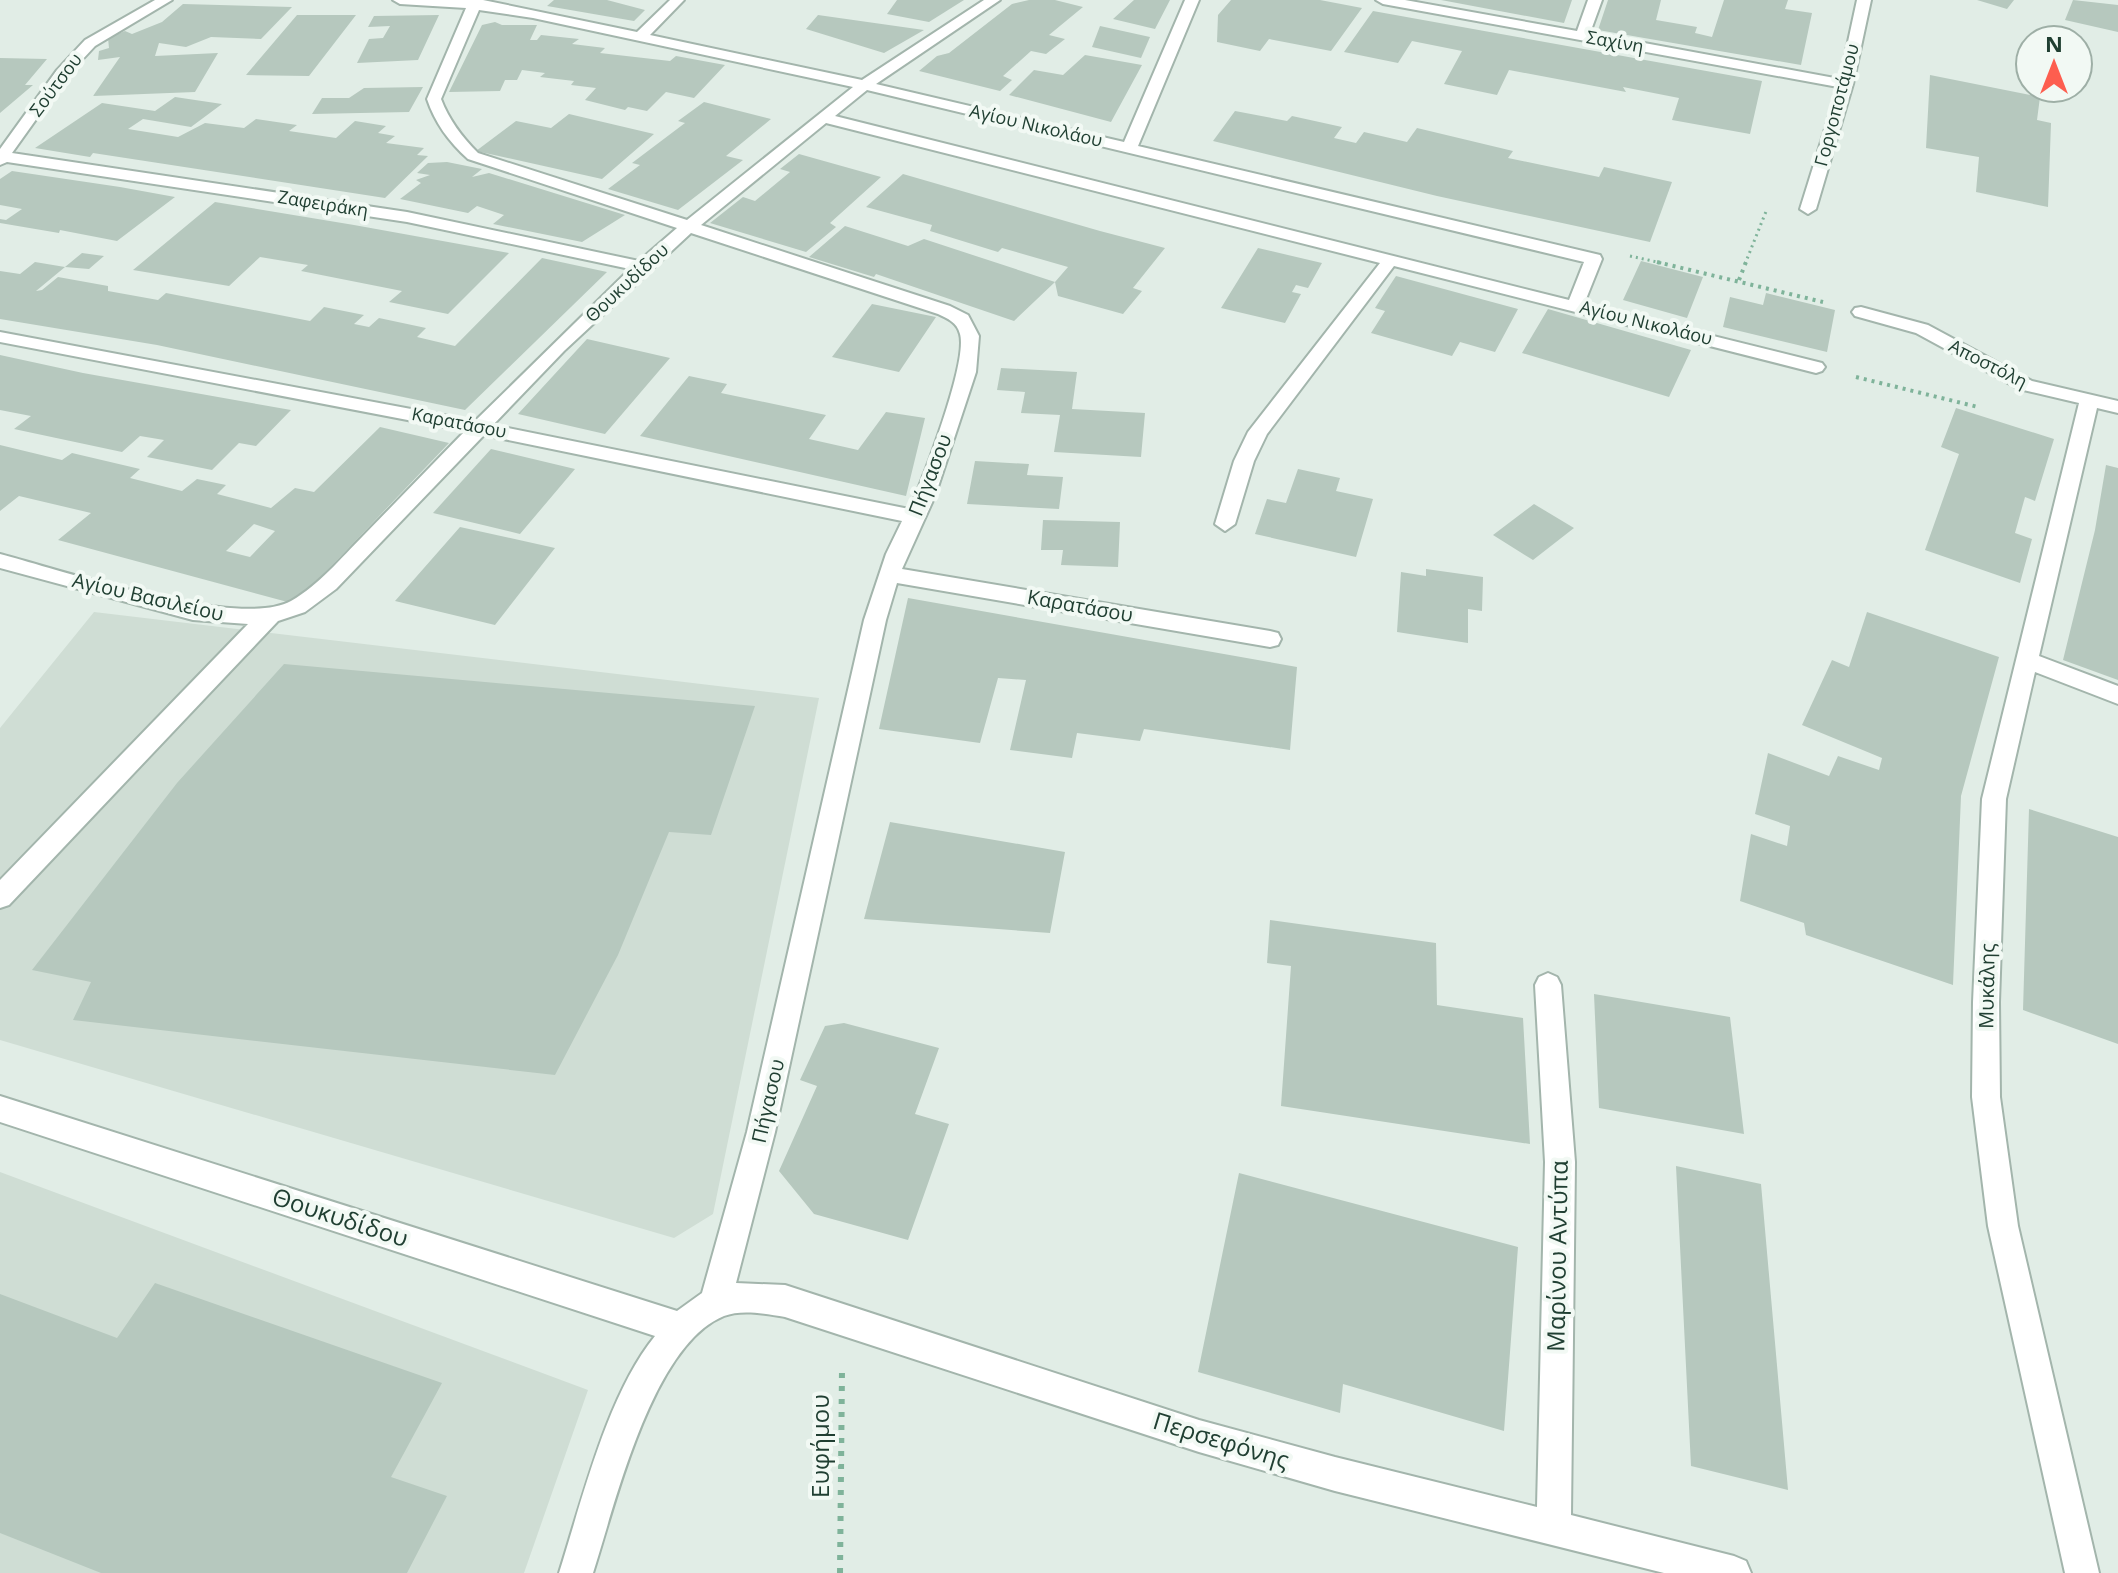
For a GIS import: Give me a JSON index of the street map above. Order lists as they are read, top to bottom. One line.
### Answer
{"streets":{"street":["Σαχίνη","Σούτσου","Γοργοποτάμου","Αγίου Νικολάου","Ζαφειράκη","Θουκυδίδου","Αποστόλη","Καρατάσου","Πήγασου","Αγίου Βασιλείου","Μυκάλης","Μαρίνου Αντύπα","Περσεφόνης"],"path":["Ευφήμου"]},"crossings":[["Σαχίνη","Γοργοποτάμου"],["Σούτσου","Ζαφειράκη"],["Αγίου Νικολάου","Θουκυδίδου"],["Αγίου Νικολάου","Πήγασου"],["Ζαφειράκη","Θουκυδίδου"],["Θουκυδίδου","Καρατάσου"],["Θουκυδίδου","Πήγασου"],["Θουκυδίδου","Αγίου Βασιλείου"],["Αποστόλη","Μυκάλης"],["Καρατάσου","Πήγασου"],["Πήγασου","Περσεφόνης"],["Μαρίνου Αντύπα","Περσεφόνης"],["Περσεφόνης","Ευφήμου"]],"north":"top"}
